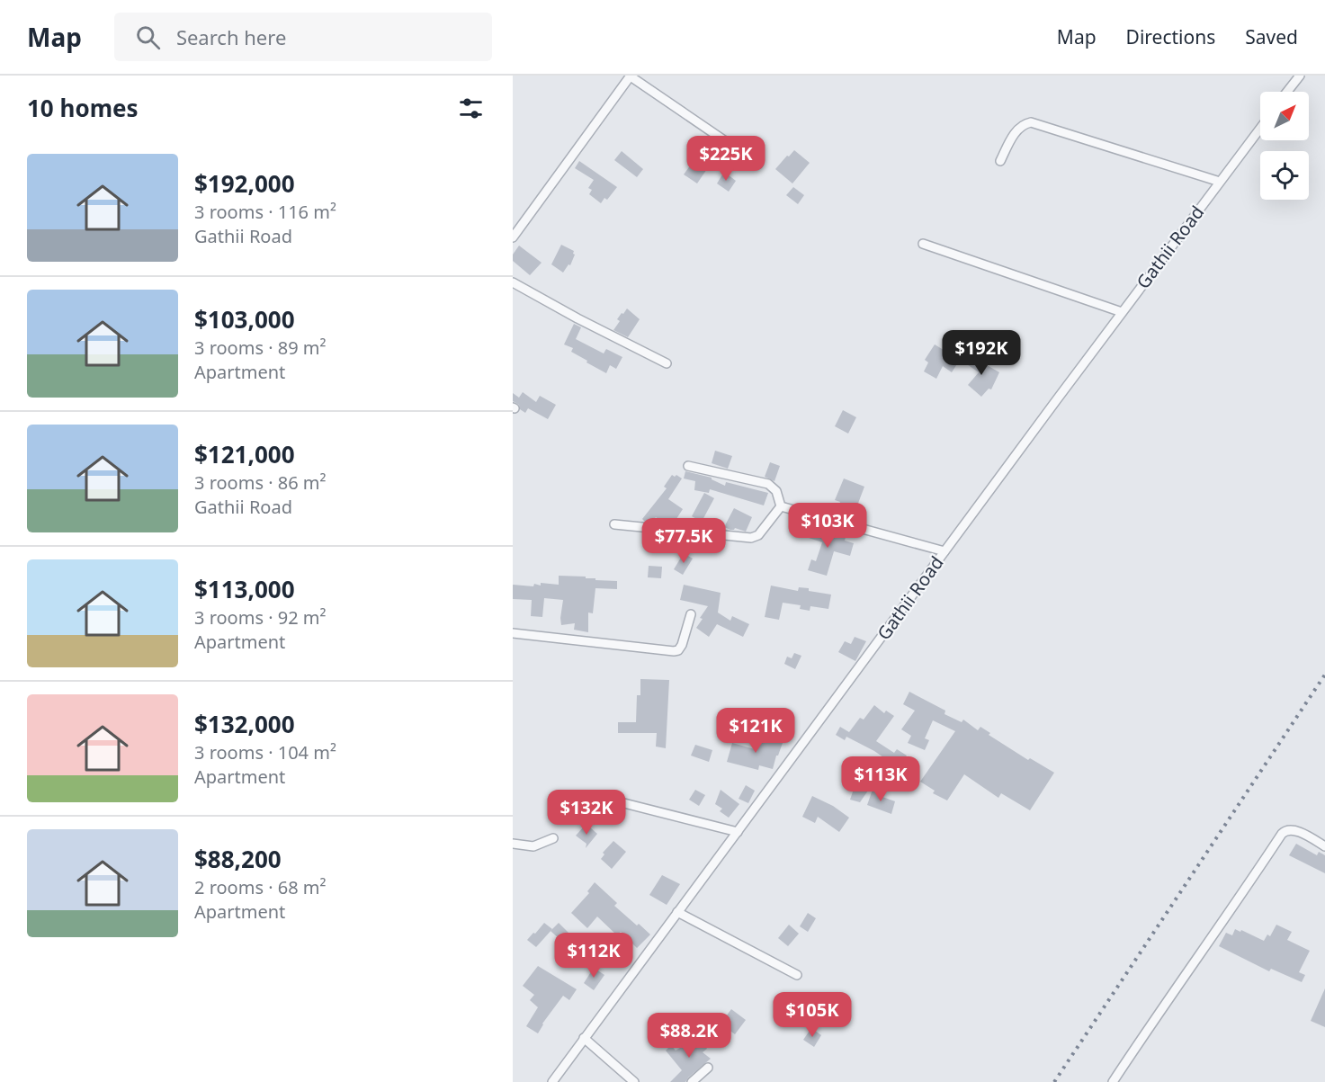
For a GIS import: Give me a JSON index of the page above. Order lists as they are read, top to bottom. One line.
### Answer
{"streets":{"street":["Gathii Road"]},"north":"top right","page":{"header":"Map","search":"Search here","nav":["Map","Directions","Saved"],"heading":"10 homes","price":["$225K","$192K","$103K","$77.5K","$121K","$113K","$132K","$112K","$105K","$88.2K"],"list":[{"name":"$192,000","note":"3 rooms · 116 m² · Gathii Road"},{"name":"$103,000","note":"3 rooms · 89 m² · Apartment"},{"name":"$121,000","note":"3 rooms · 86 m² · Gathii Road"},{"name":"$113,000","note":"3 rooms · 92 m² · Apartment"},{"name":"$132,000","note":"3 rooms · 104 m² · Apartment"},{"name":"$88,200","note":"2 rooms · 68 m² · Apartment"}]}}
